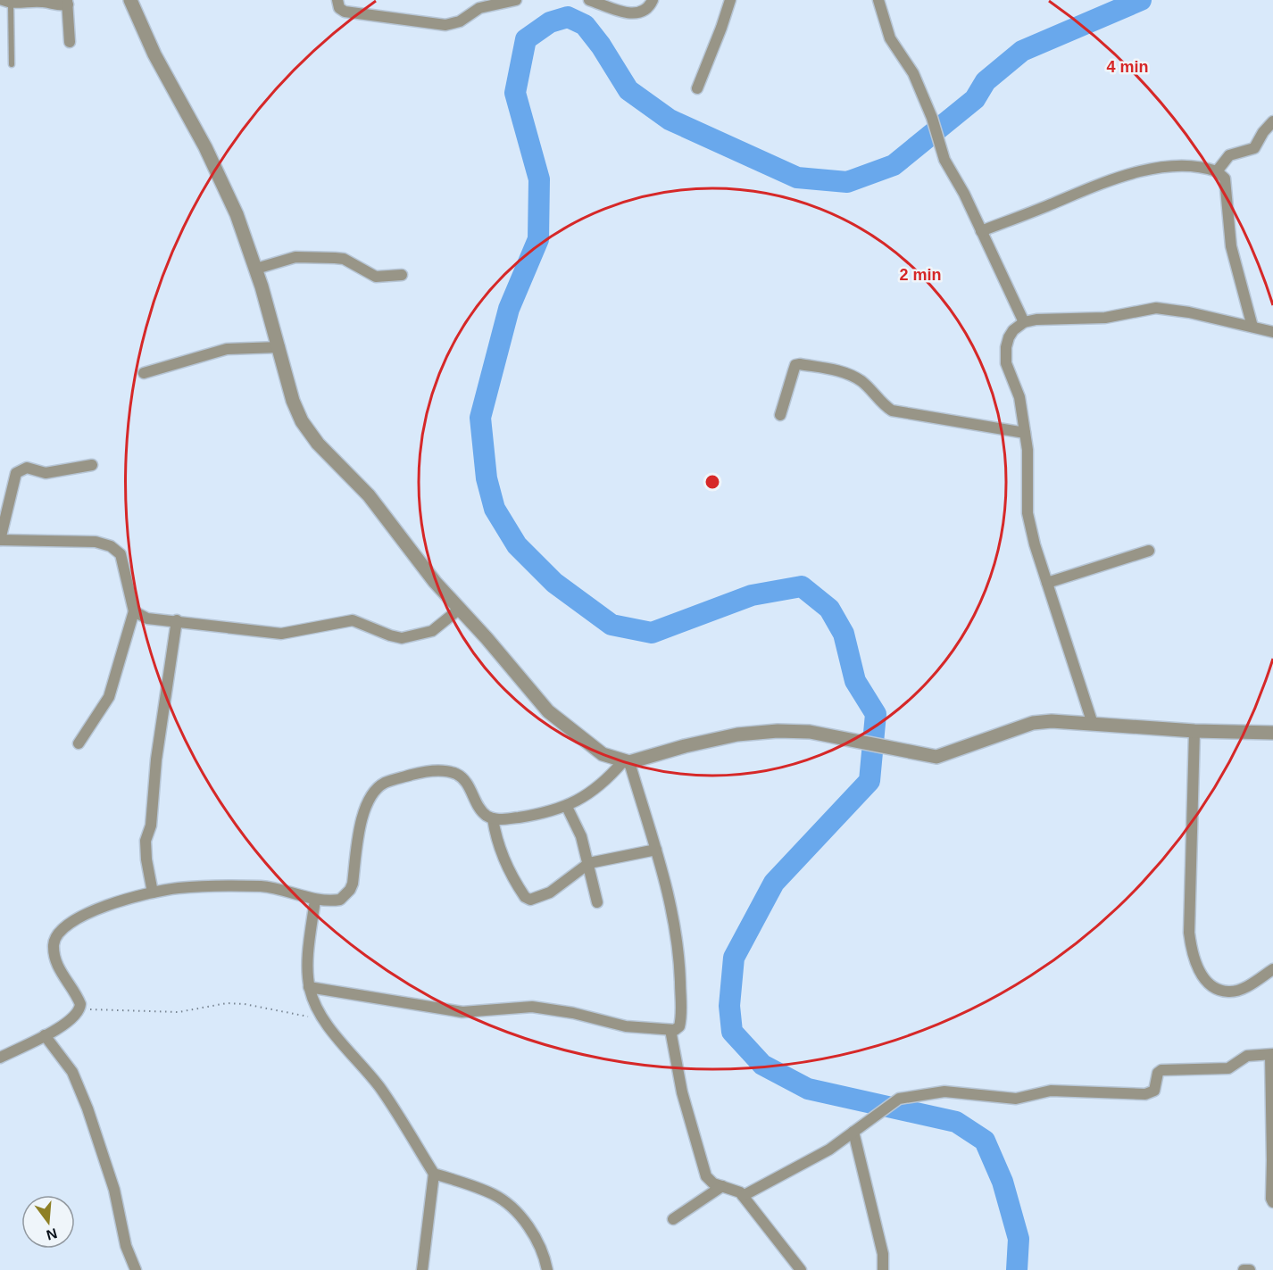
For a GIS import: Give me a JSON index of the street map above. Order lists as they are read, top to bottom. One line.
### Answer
{"north":"bottom","rings":["4 min","2 min"]}
